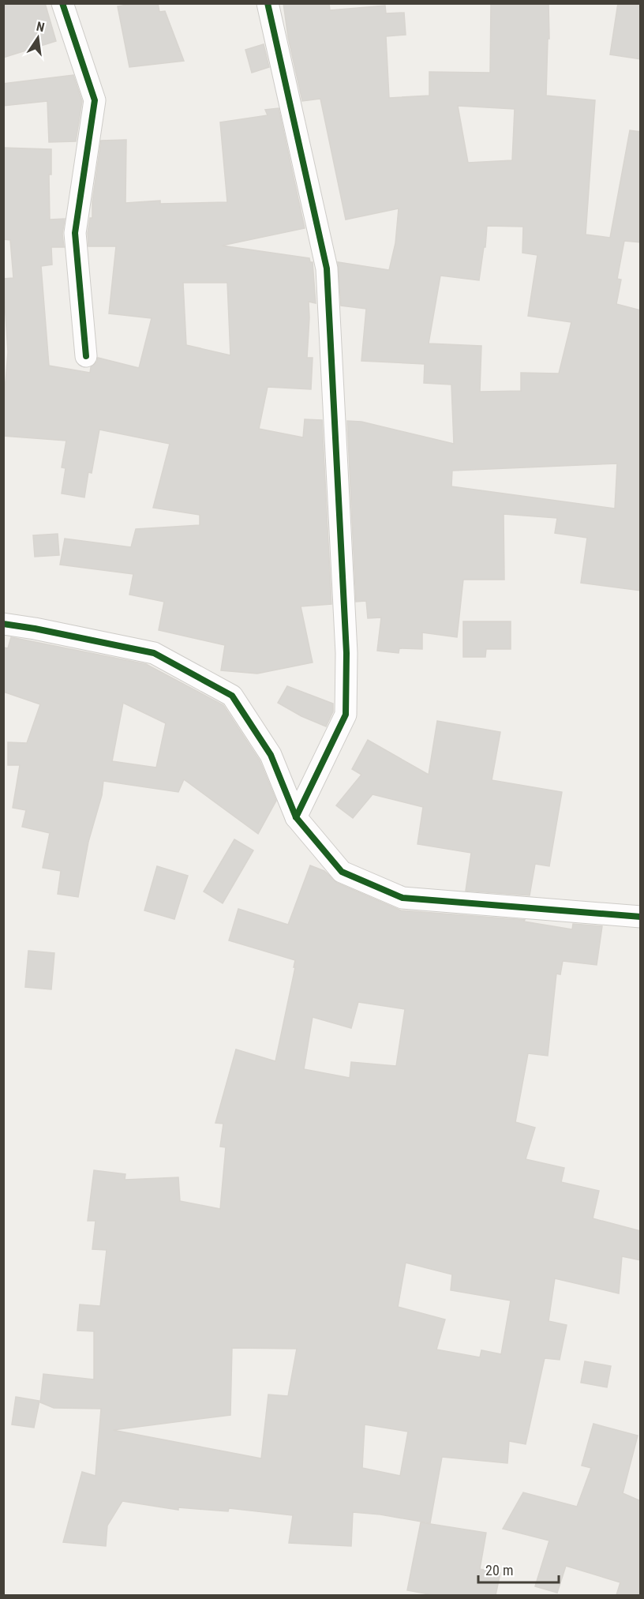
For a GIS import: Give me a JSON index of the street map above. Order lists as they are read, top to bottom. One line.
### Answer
{"scale_bar":"20 m","north":"top"}
